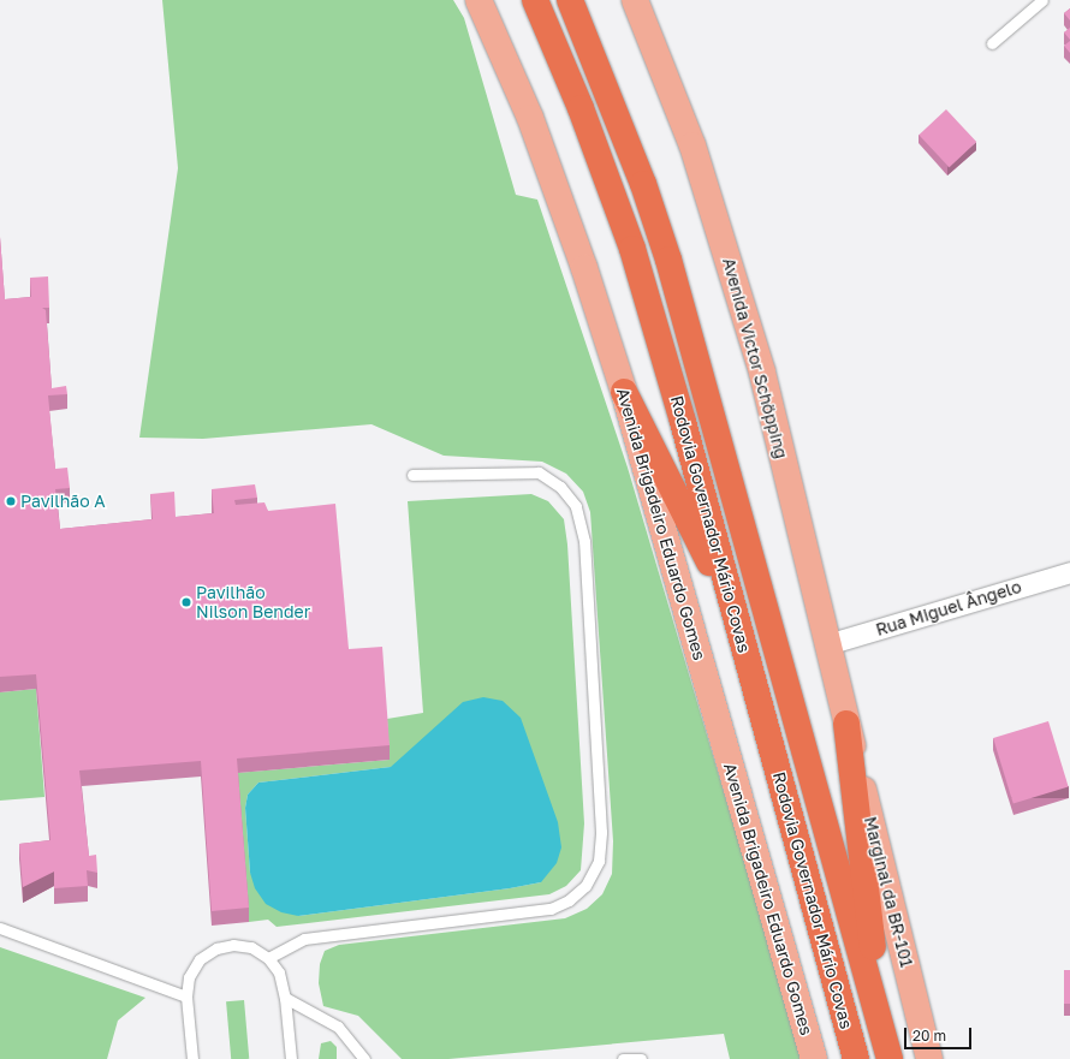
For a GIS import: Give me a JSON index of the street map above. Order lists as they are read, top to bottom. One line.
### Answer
{"streets":{"highway":["Rodovia Governador Mário Covas"],"main road":["Avenida Victor Schöpping","Avenida Brigadeiro Eduardo Gomes","Marginal da BR-101"],"street":["Rua Miguel Ângelo"]},"crossings":[["Avenida Victor Schöpping","Rua Miguel Ângelo"],["Avenida Victor Schöpping","Marginal da BR-101"]],"places":["Pavilhão A","Pavilhão Nilson Bender"],"scale_bar":"20 m"}
